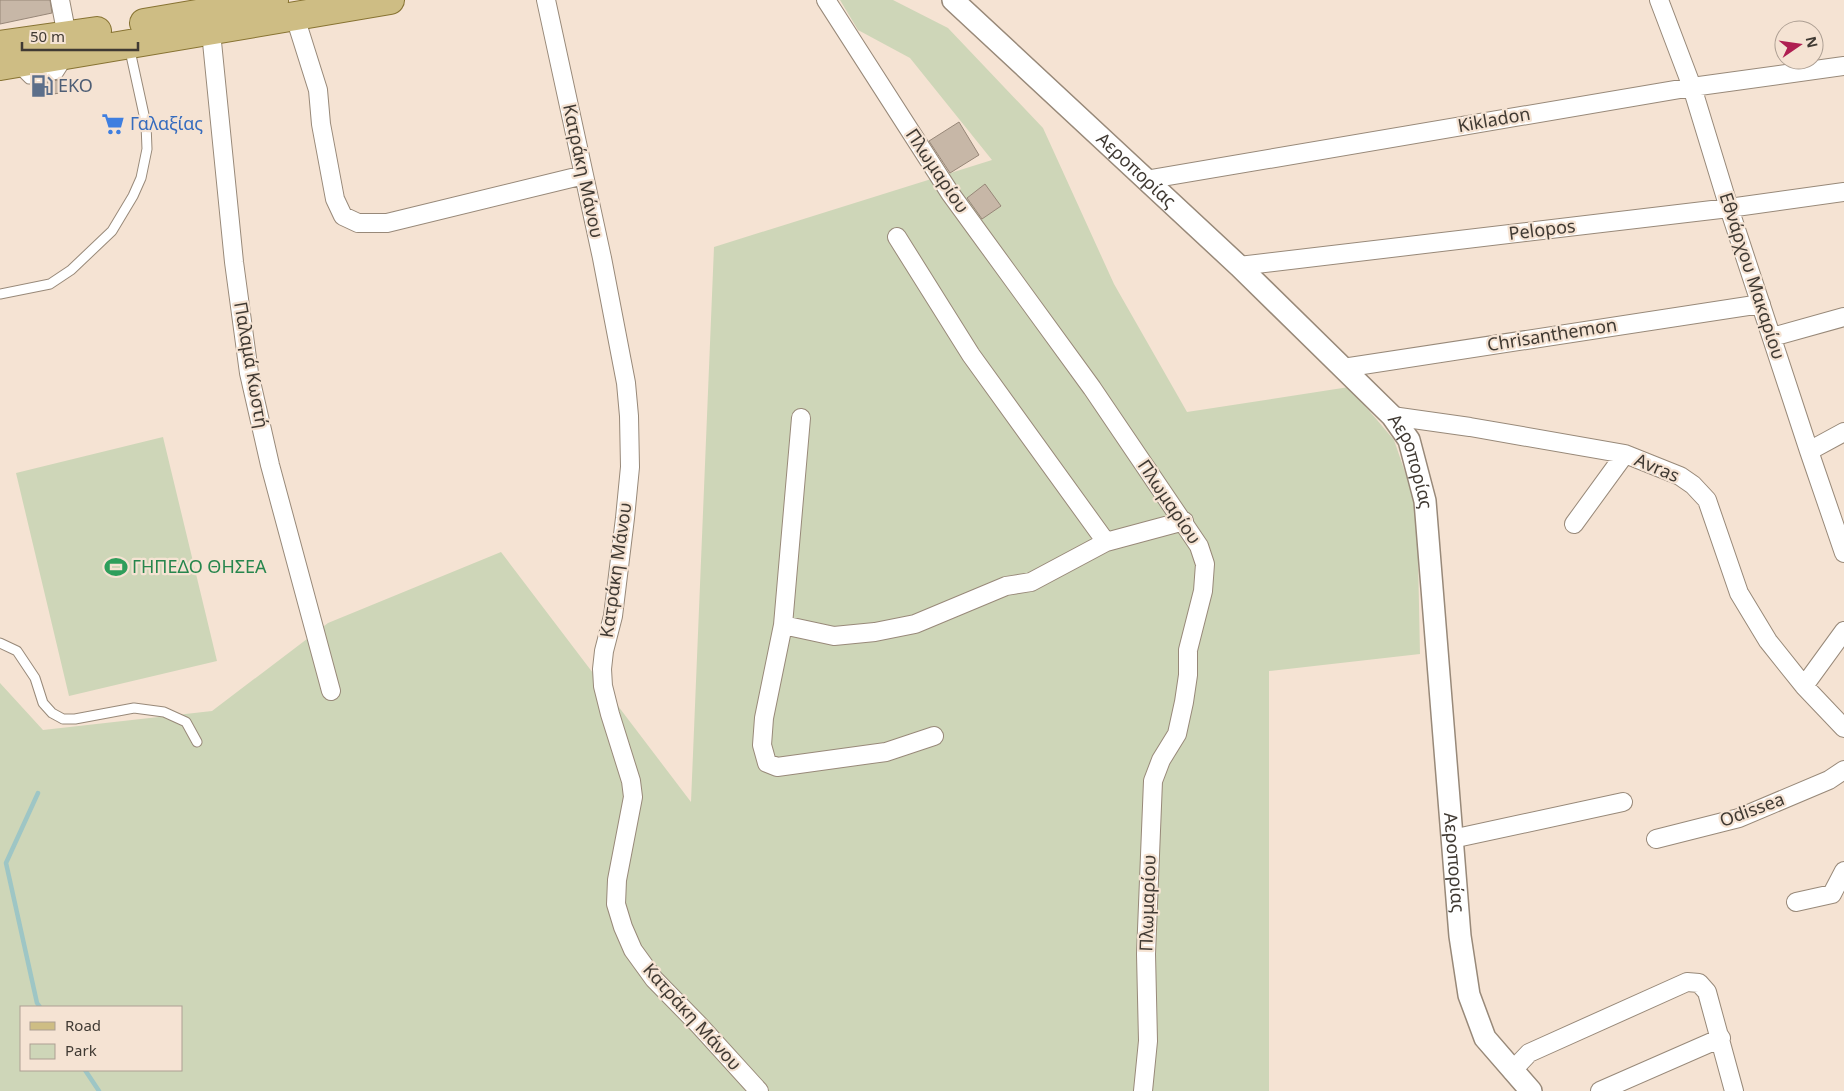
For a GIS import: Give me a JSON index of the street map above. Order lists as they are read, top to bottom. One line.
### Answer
{"streets":{"street":["Kikladon","Κατράκη Μάνου","Πλωμαρίου","Αεροπορίας","Pelopos","Εθνάρχου Μακαρίου","Chrisanthemon","Παλαμά Κωστή","Avras","Odissea"]},"crossings":[["Kikladon","Αεροπορίας"],["Kikladon","Εθνάρχου Μακαρίου"],["Αεροπορίας","Pelopos"],["Αεροπορίας","Chrisanthemon"],["Αεροπορίας","Avras"],["Pelopos","Εθνάρχου Μακαρίου"],["Εθνάρχου Μακαρίου","Chrisanthemon"]],"places":{"fuel station":["EKO"],"supermarket":["Γαλαξίας"],"sports":["ΓΗΠΕΔΟ ΘΗΣΕΑ"]},"legend":["Road","Park"],"scale_bar":"50 m","north":"right"}
